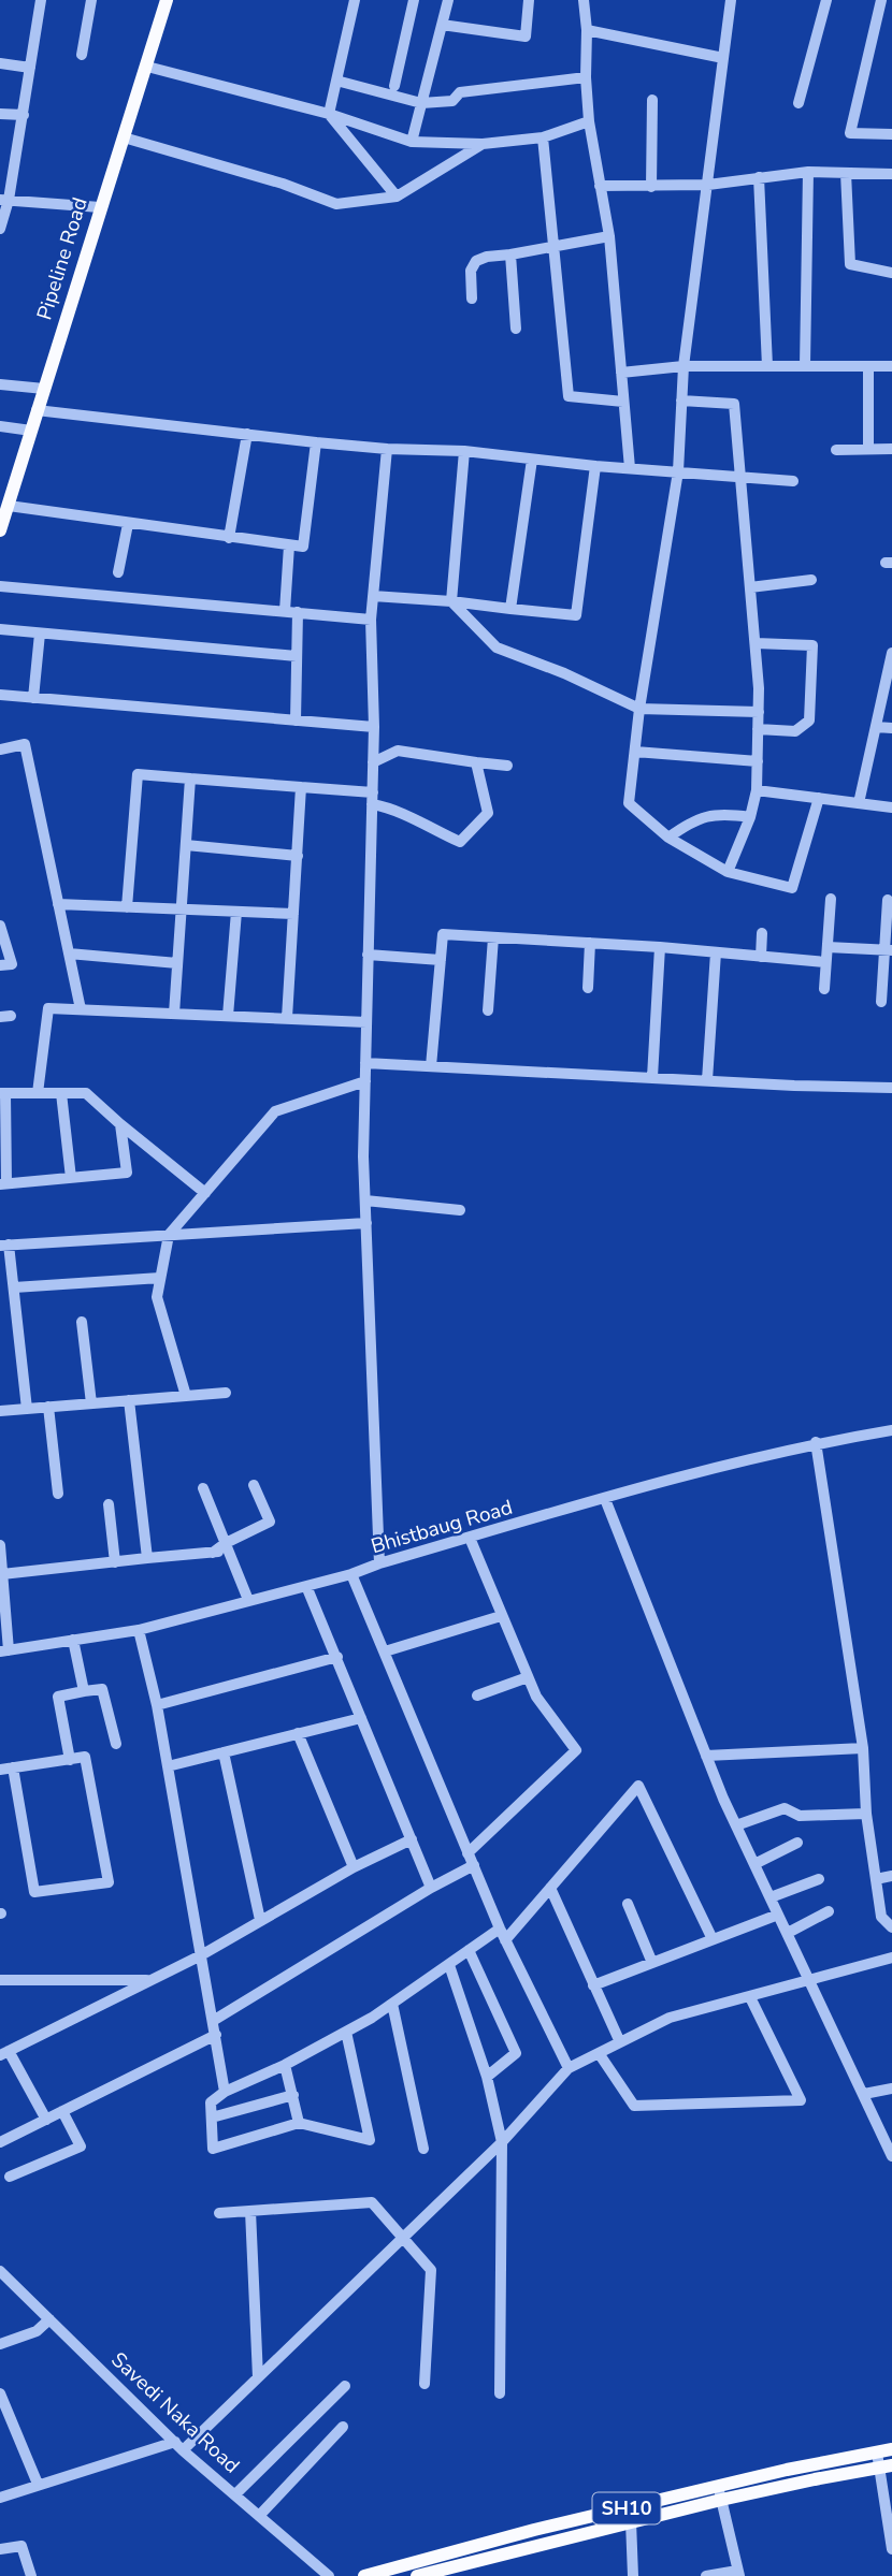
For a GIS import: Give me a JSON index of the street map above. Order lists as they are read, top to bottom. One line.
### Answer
{"streets":{"main road":["Pipeline Road","SH10"],"street":["Bhistbaug Road","Savedi Naka Road"]}}
